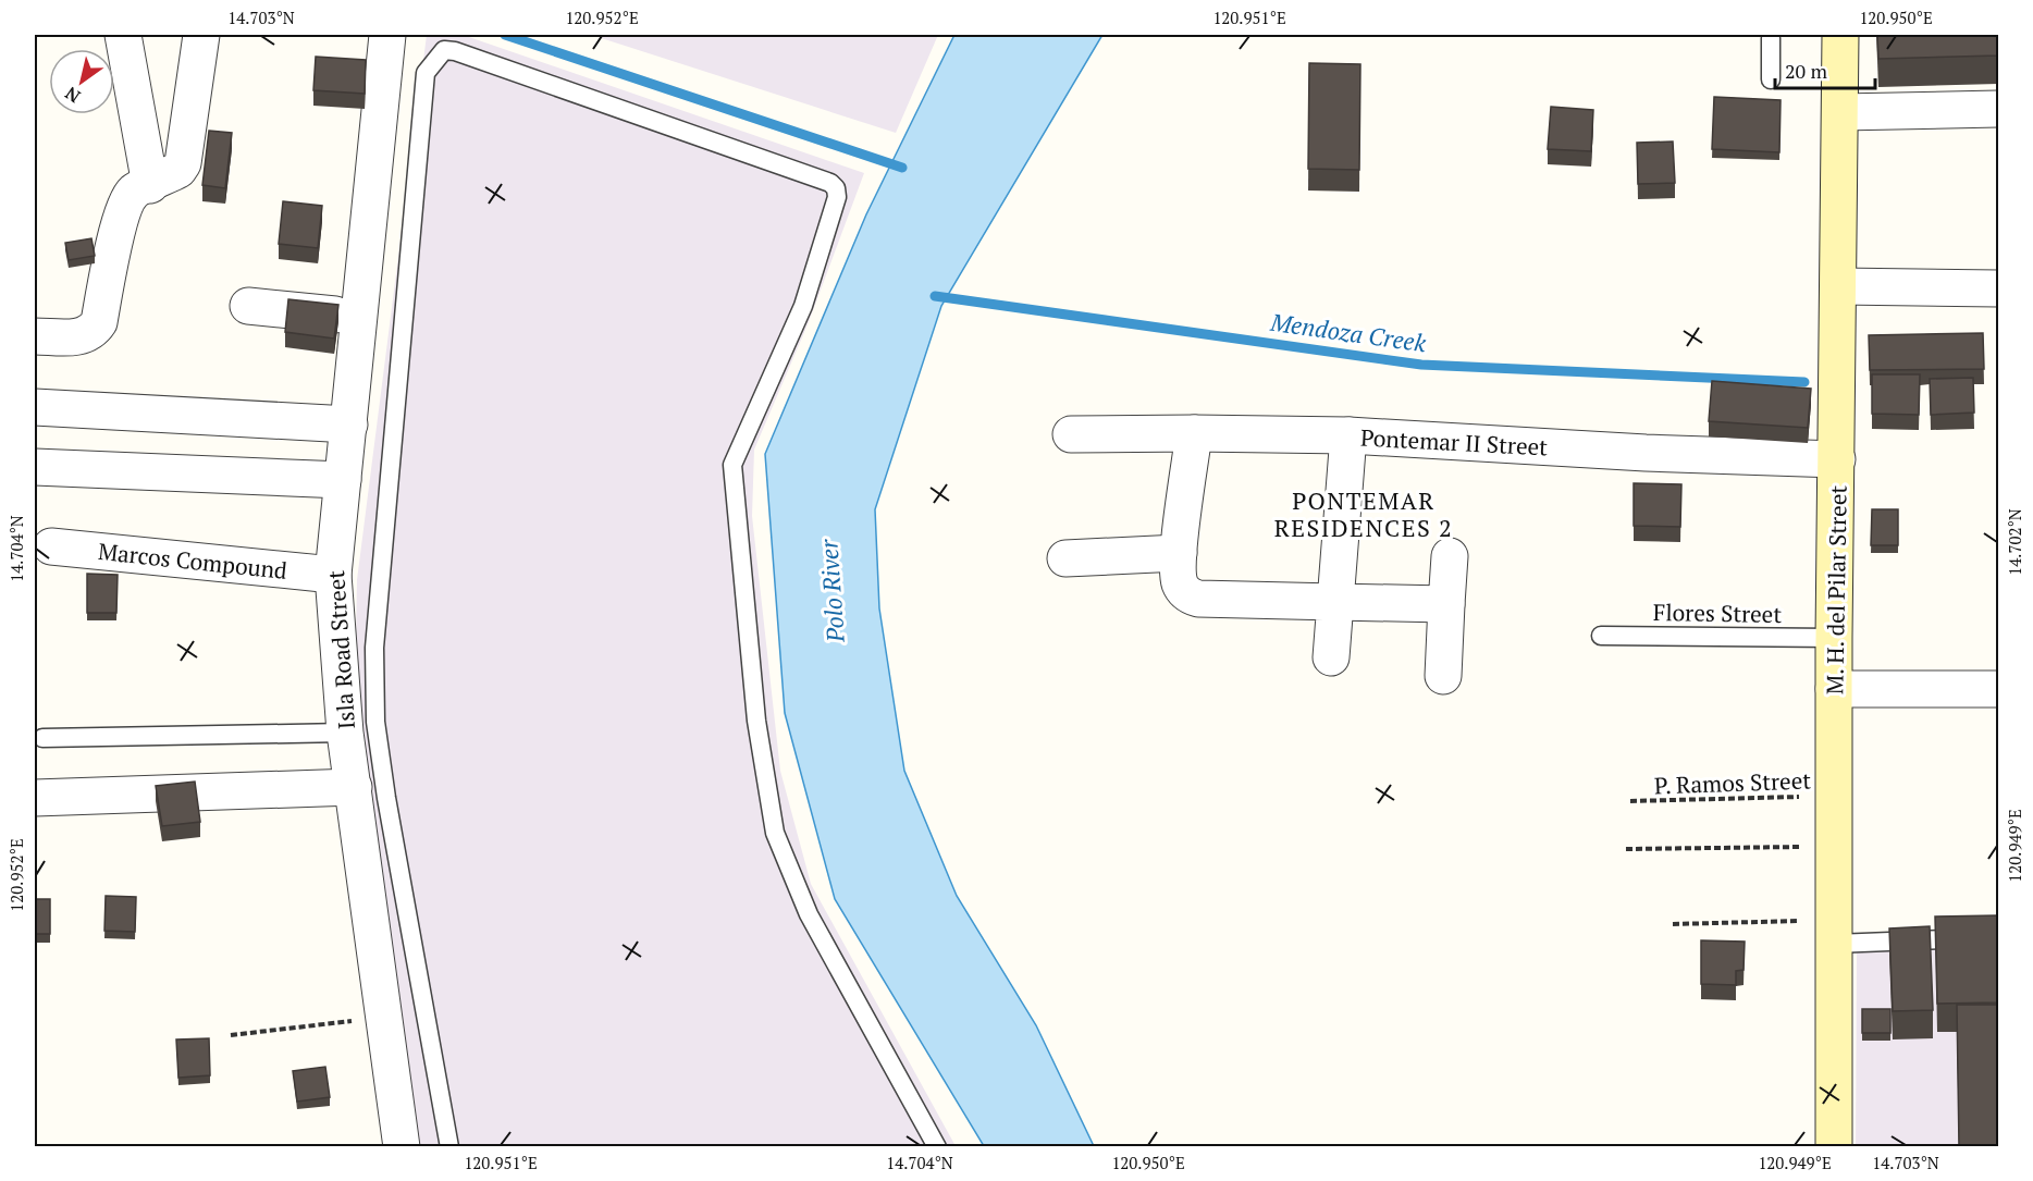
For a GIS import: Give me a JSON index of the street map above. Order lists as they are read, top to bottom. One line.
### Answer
{"streets":{"main road":["M. H. del Pilar Street"],"street":["Pontemar II Street","Marcos Compound","Isla Road Street"],"lane":["Flores Street"],"path":["P. Ramos Street"]},"crossings":[["Pontemar II Street","M. H. del Pilar Street"],["Marcos Compound","Isla Road Street"],["M. H. del Pilar Street","Flores Street"],["M. H. del Pilar Street","P. Ramos Street"]],"districts":["PONTEMAR RESIDENCES 2"],"water":["Mendoza Creek","Polo River"],"scale_bar":"20 m","north":"bottom left","coordinates":["14.703°N","120.952°E","120.951°E","120.950°E","14.702°N","14.704°N","120.949°E"]}
